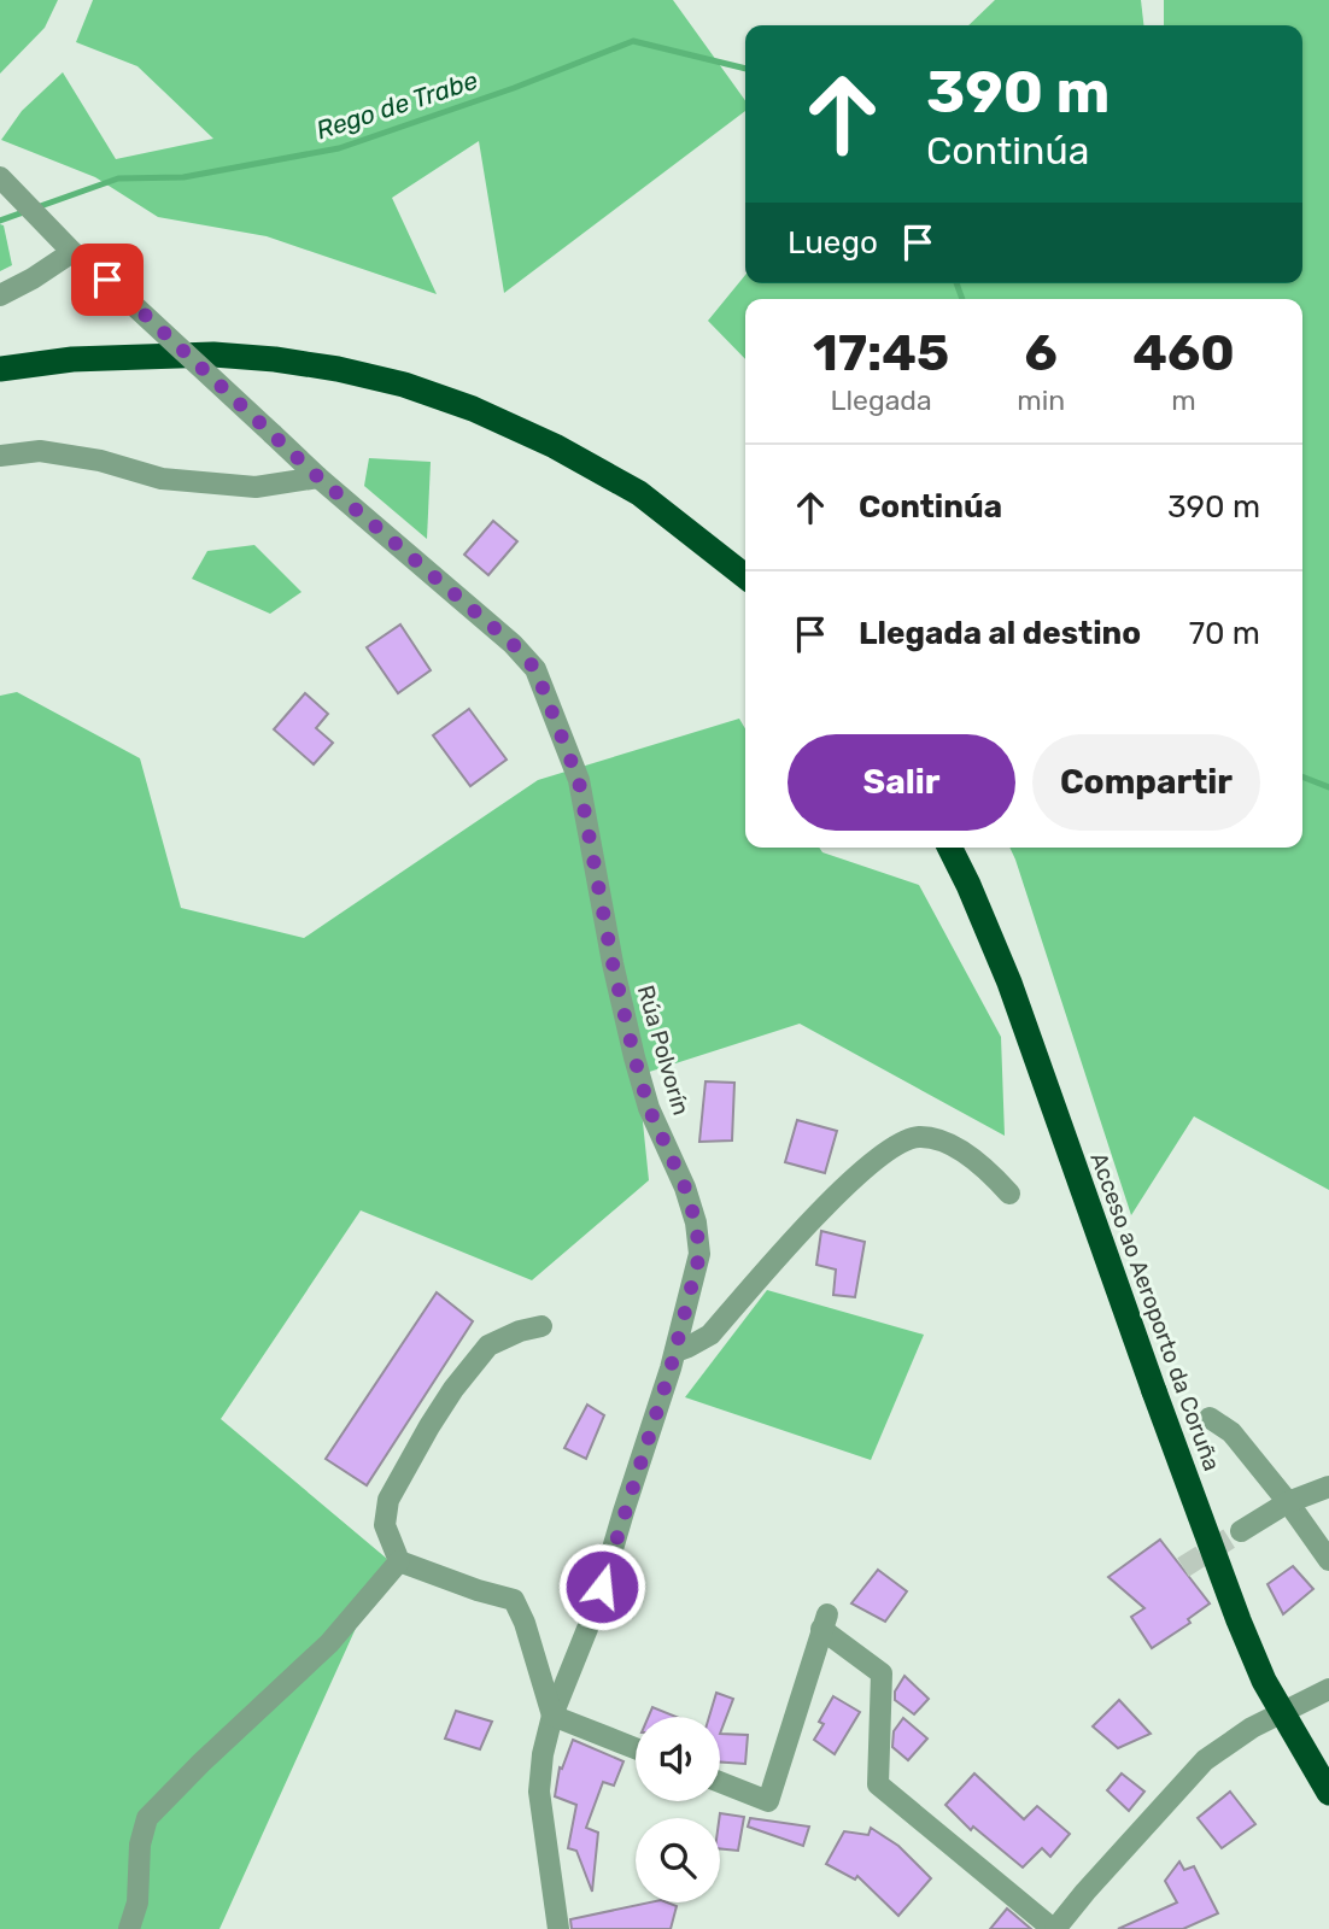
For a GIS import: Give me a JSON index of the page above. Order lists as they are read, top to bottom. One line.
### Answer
{"streets":{"highway":["Acceso ao Aeroporto da Coruña"],"street":["Rúa Polvorín"]},"water":["Rego de Trabe"],"page":{"turn":["390 m","Continúa"],"then":"Luego","eta":["17:45","Llegada","6","min","460","m"],"list":[{"name":"Continúa","value":"390 m"},{"name":"Llegada al destino","value":"70 m"}],"buttons":["Salir","Compartir"]}}
